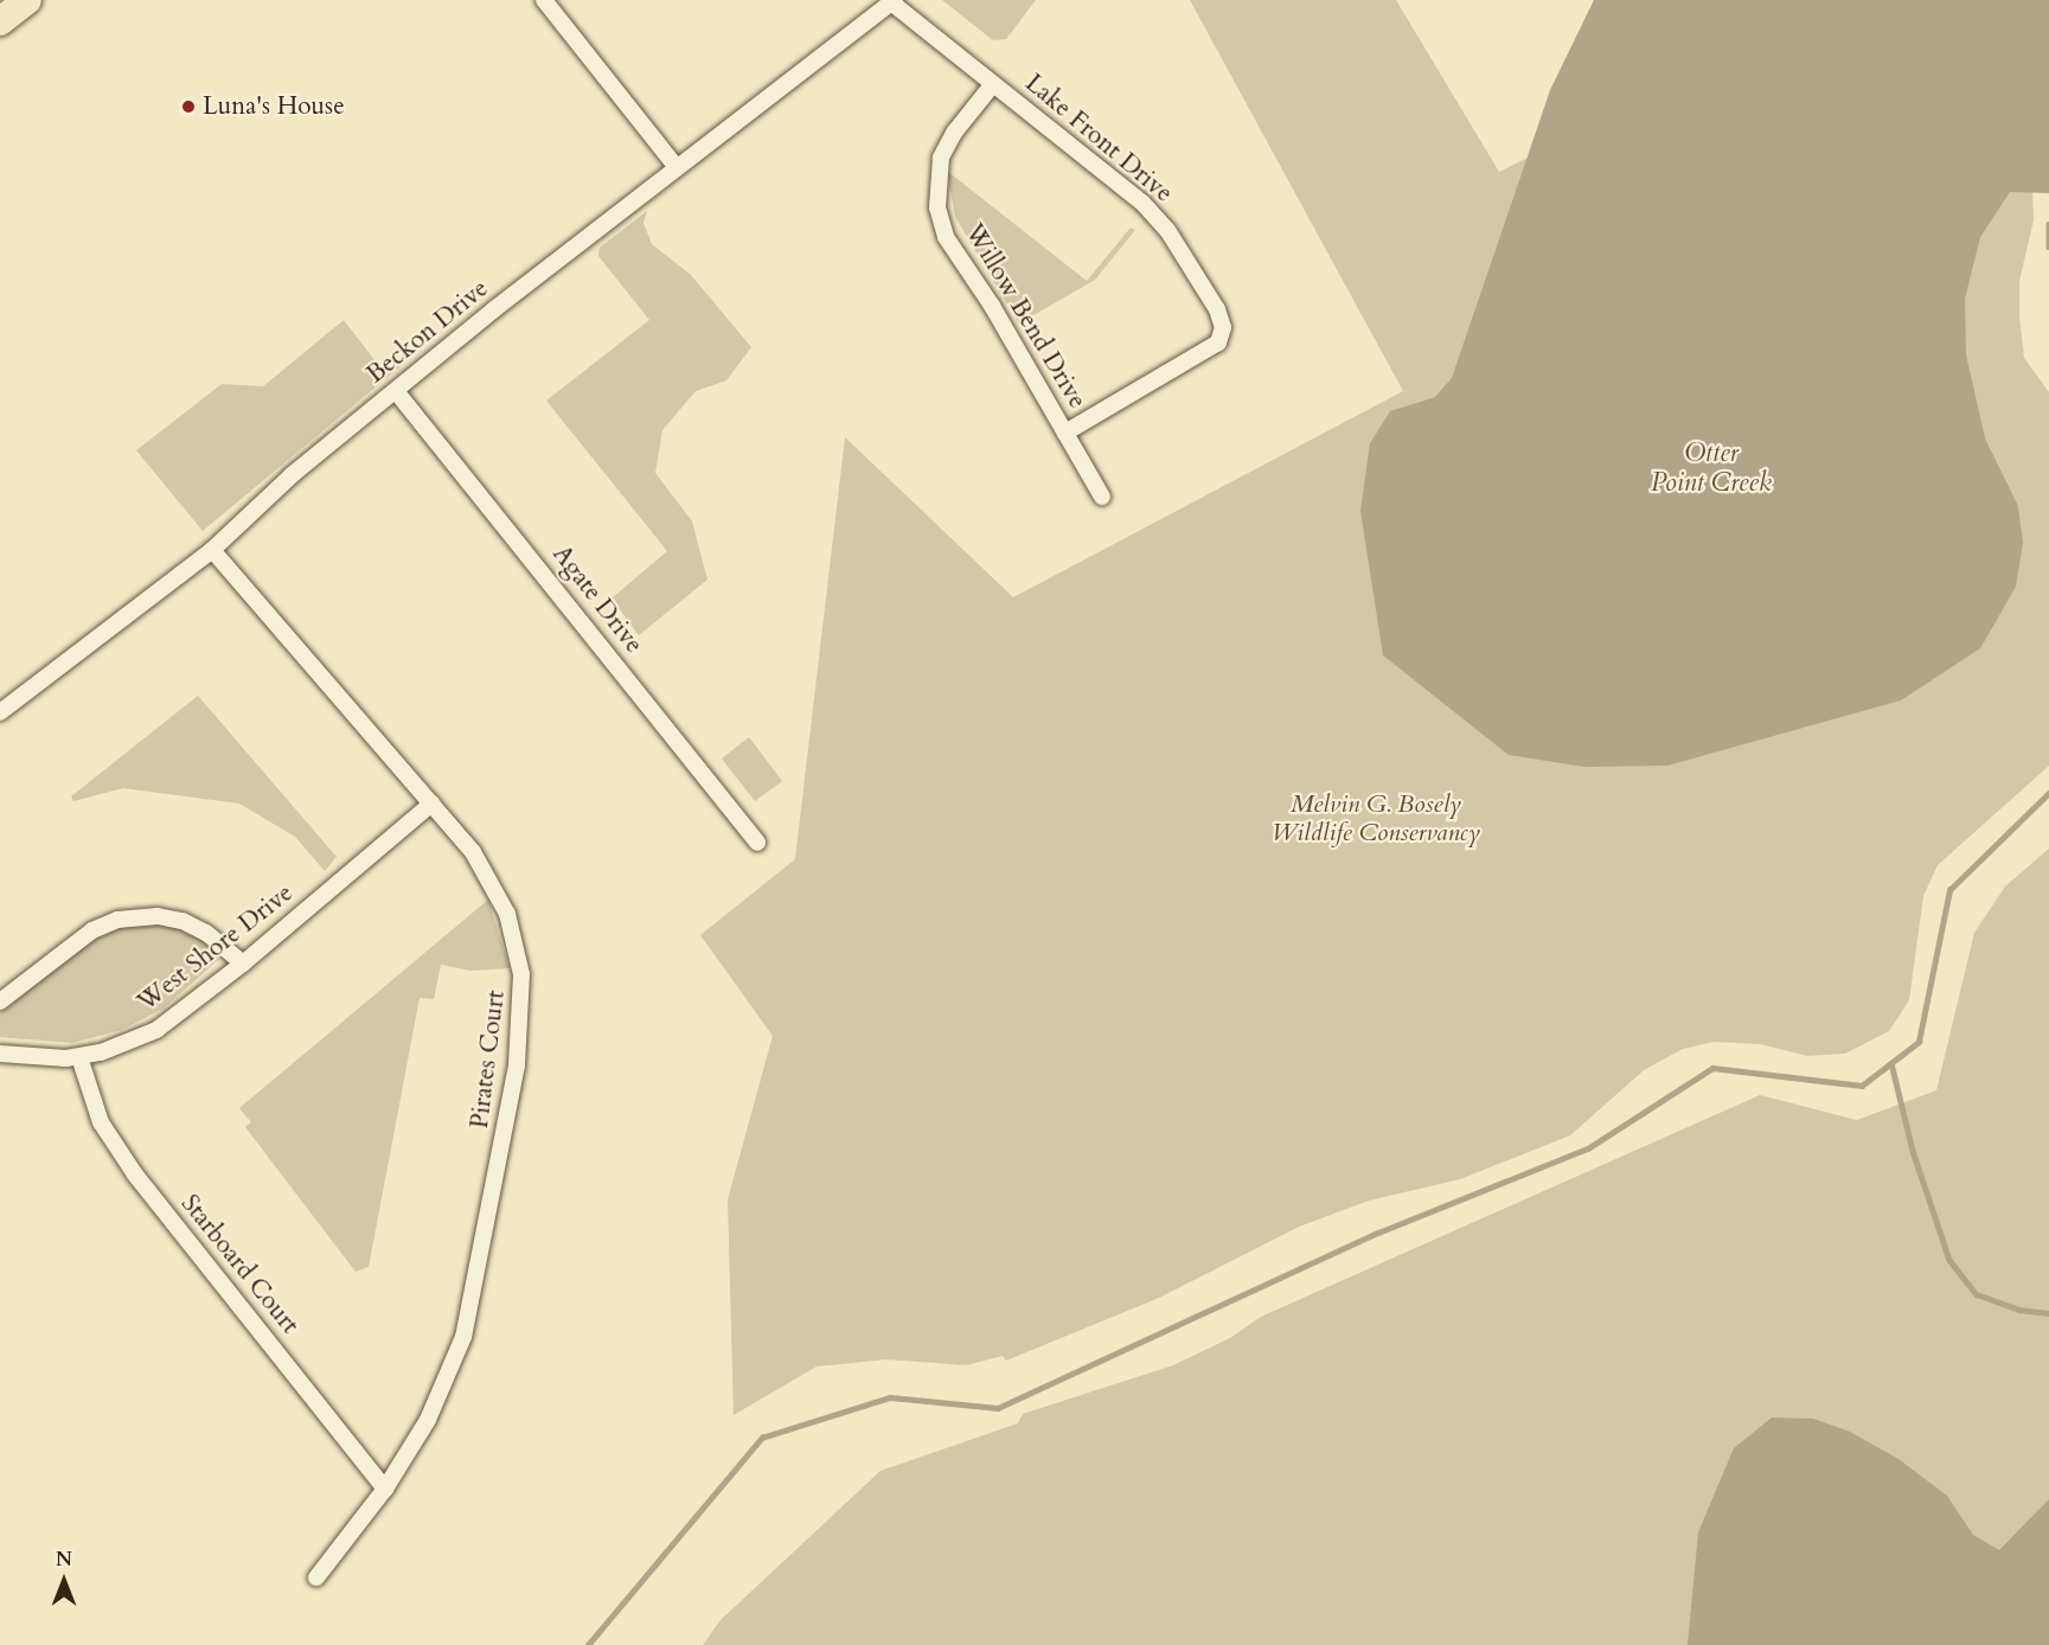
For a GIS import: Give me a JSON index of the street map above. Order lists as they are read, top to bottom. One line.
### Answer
{"streets":{"street":["Lake Front Drive","Willow Bend Drive","Beckon Drive","Agate Drive","West Shore Drive","Pirates Court","Starboard Court"]},"crossings":[["Lake Front Drive","Willow Bend Drive"],["Lake Front Drive","Beckon Drive"],["Beckon Drive","Agate Drive"],["Beckon Drive","Pirates Court"],["West Shore Drive","Pirates Court"],["West Shore Drive","Starboard Court"],["Pirates Court","Starboard Court"]],"water":["Otter Point Creek"],"parks":["Melvin G. Bosely Wildlife Conservancy"],"places":["Luna's House"],"north":"top"}
